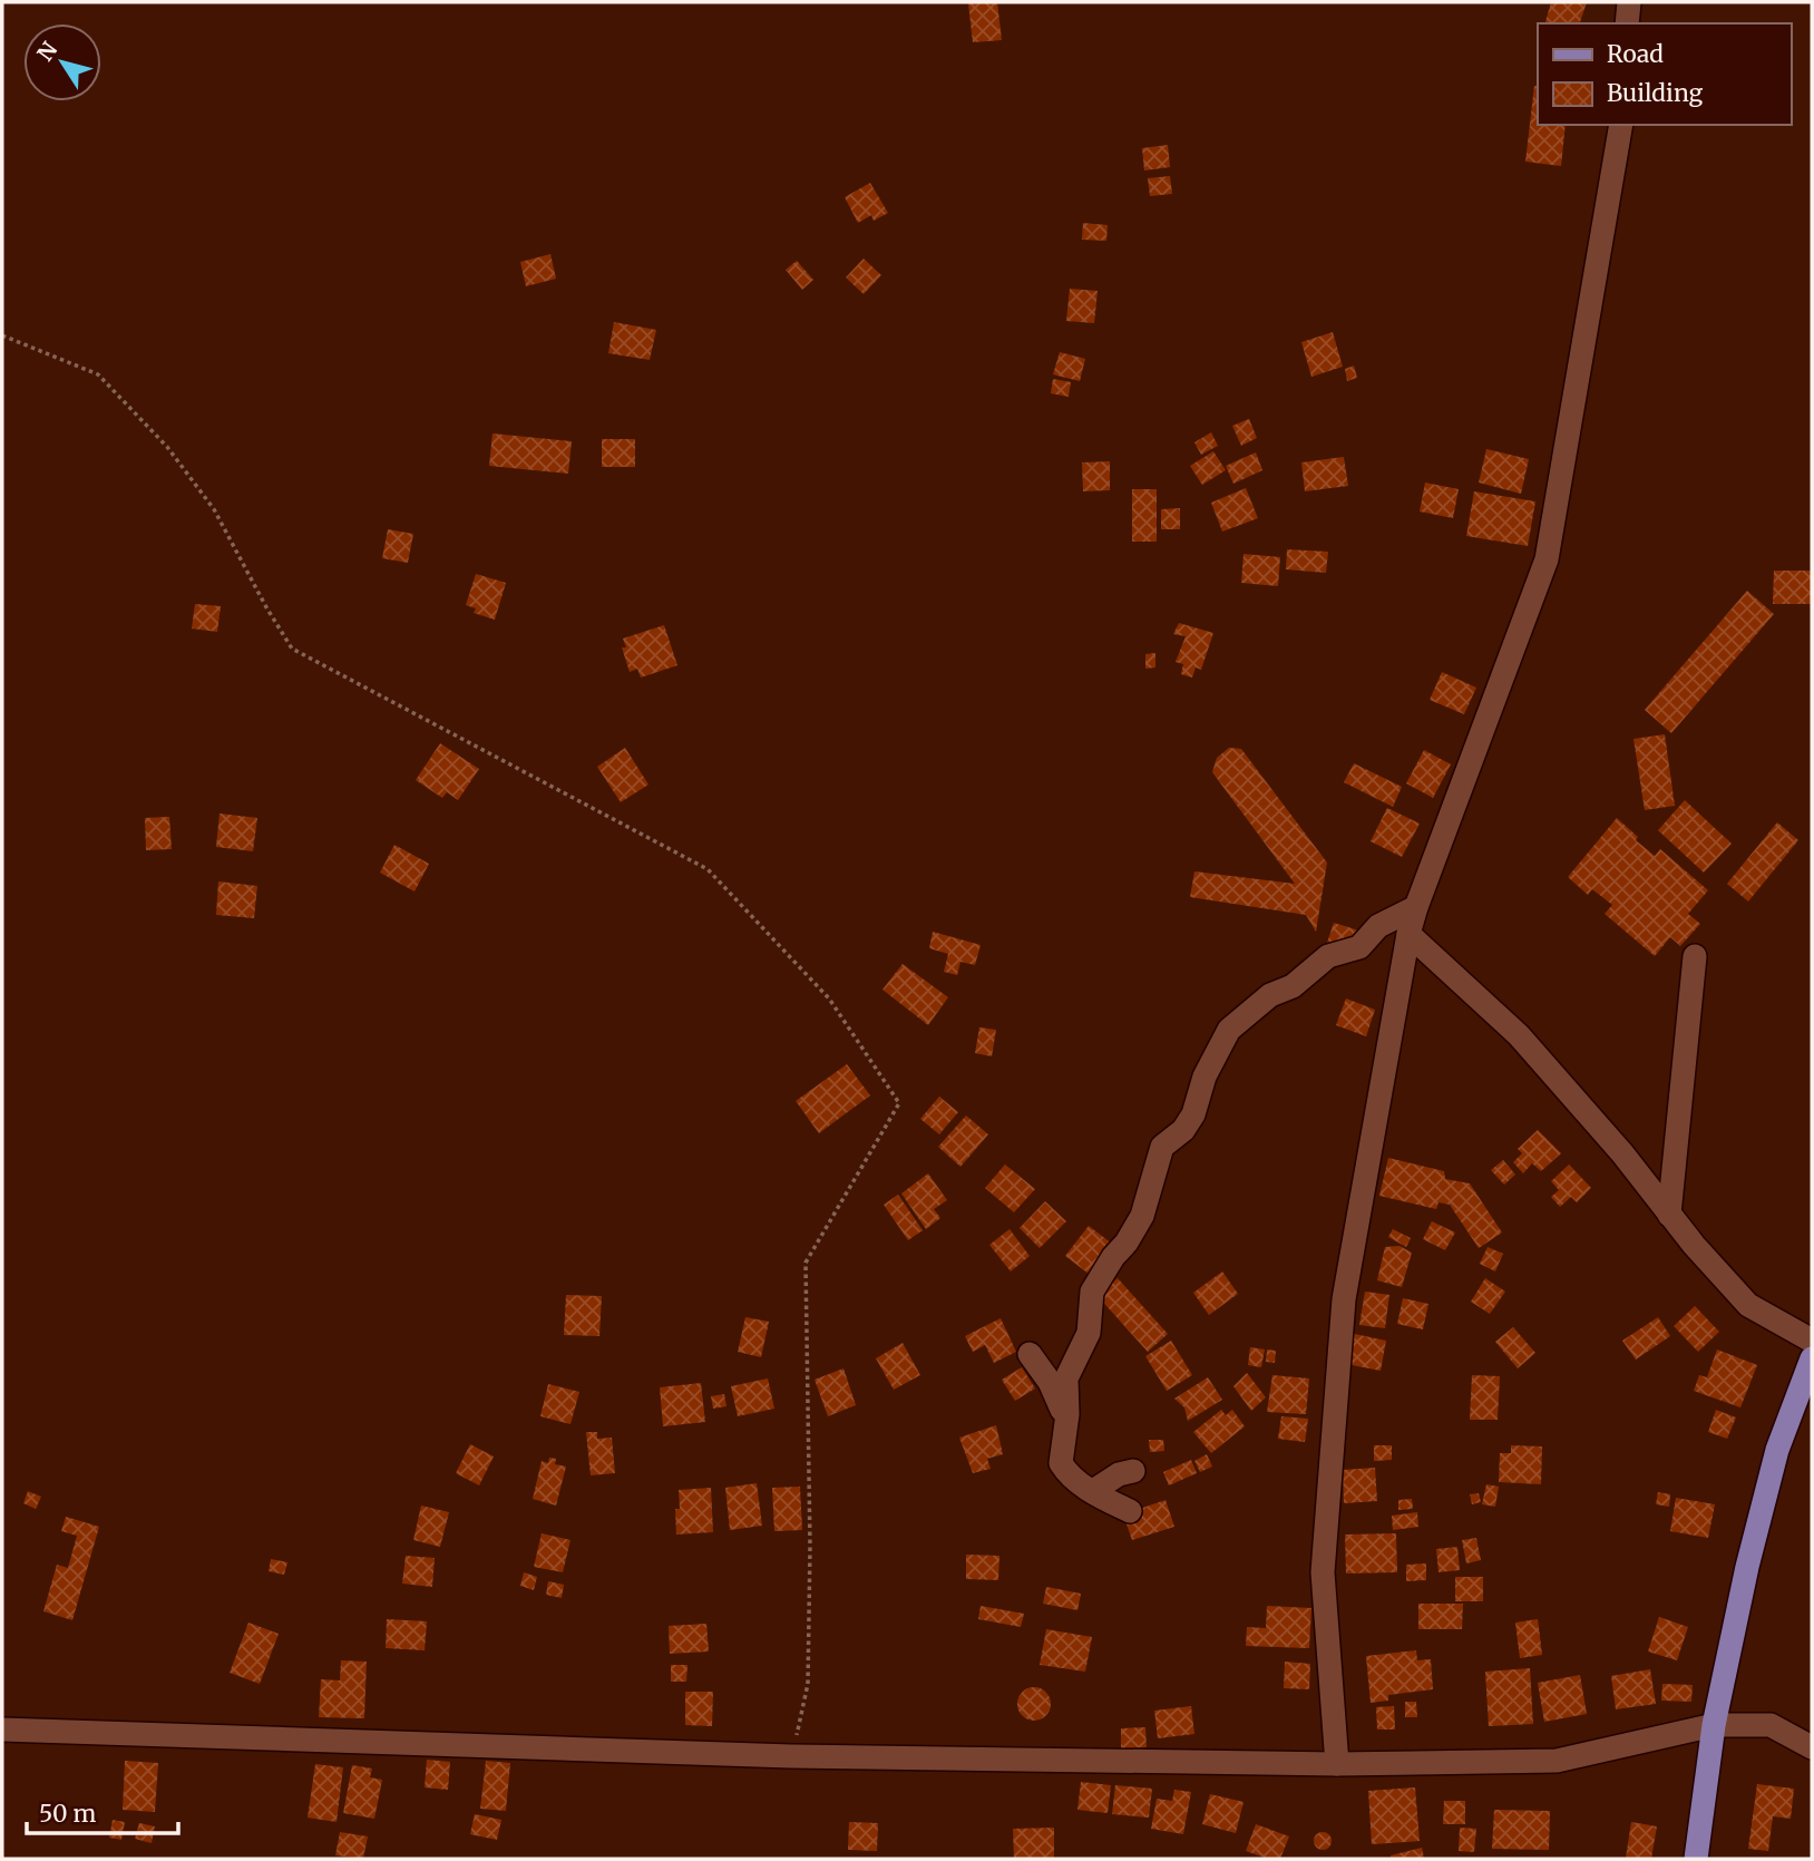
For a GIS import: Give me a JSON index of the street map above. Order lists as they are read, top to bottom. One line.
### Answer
{"legend":["Road","Building"],"scale_bar":"50 m","north":"top left"}
